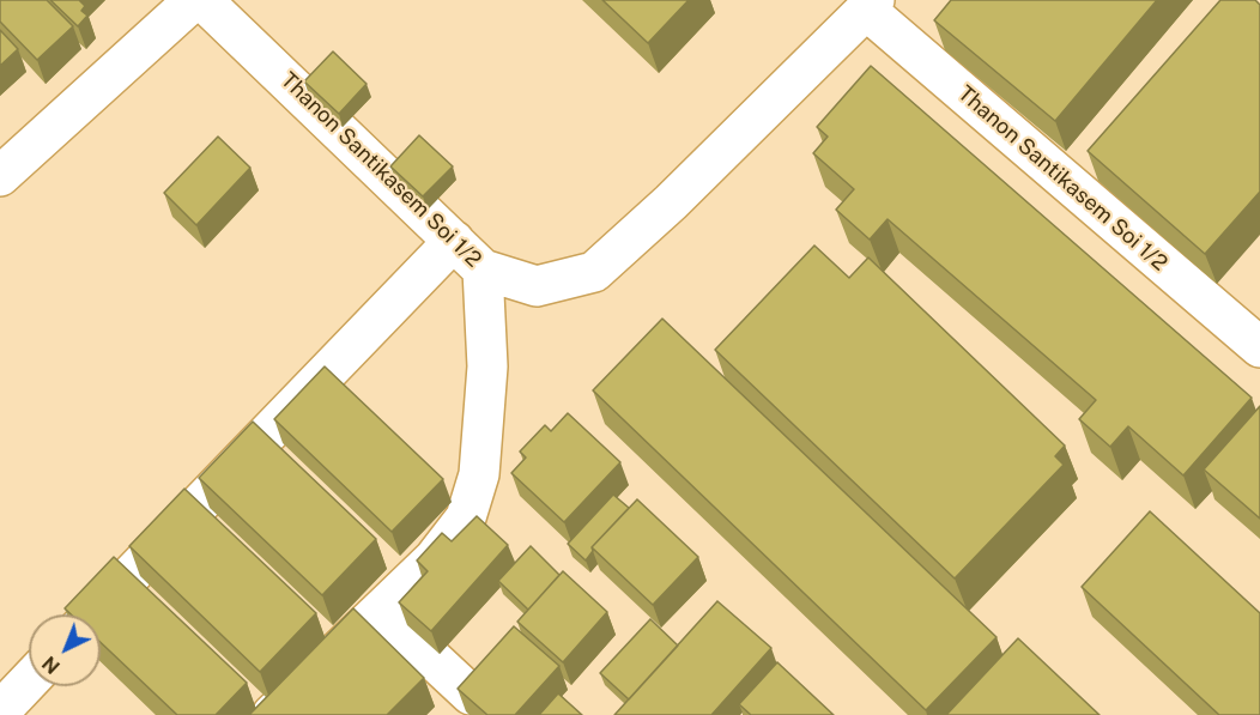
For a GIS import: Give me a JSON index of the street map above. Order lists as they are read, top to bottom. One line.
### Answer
{"streets":{"street":["Thanon Santikasem Soi 1/2"]},"north":"bottom left"}
